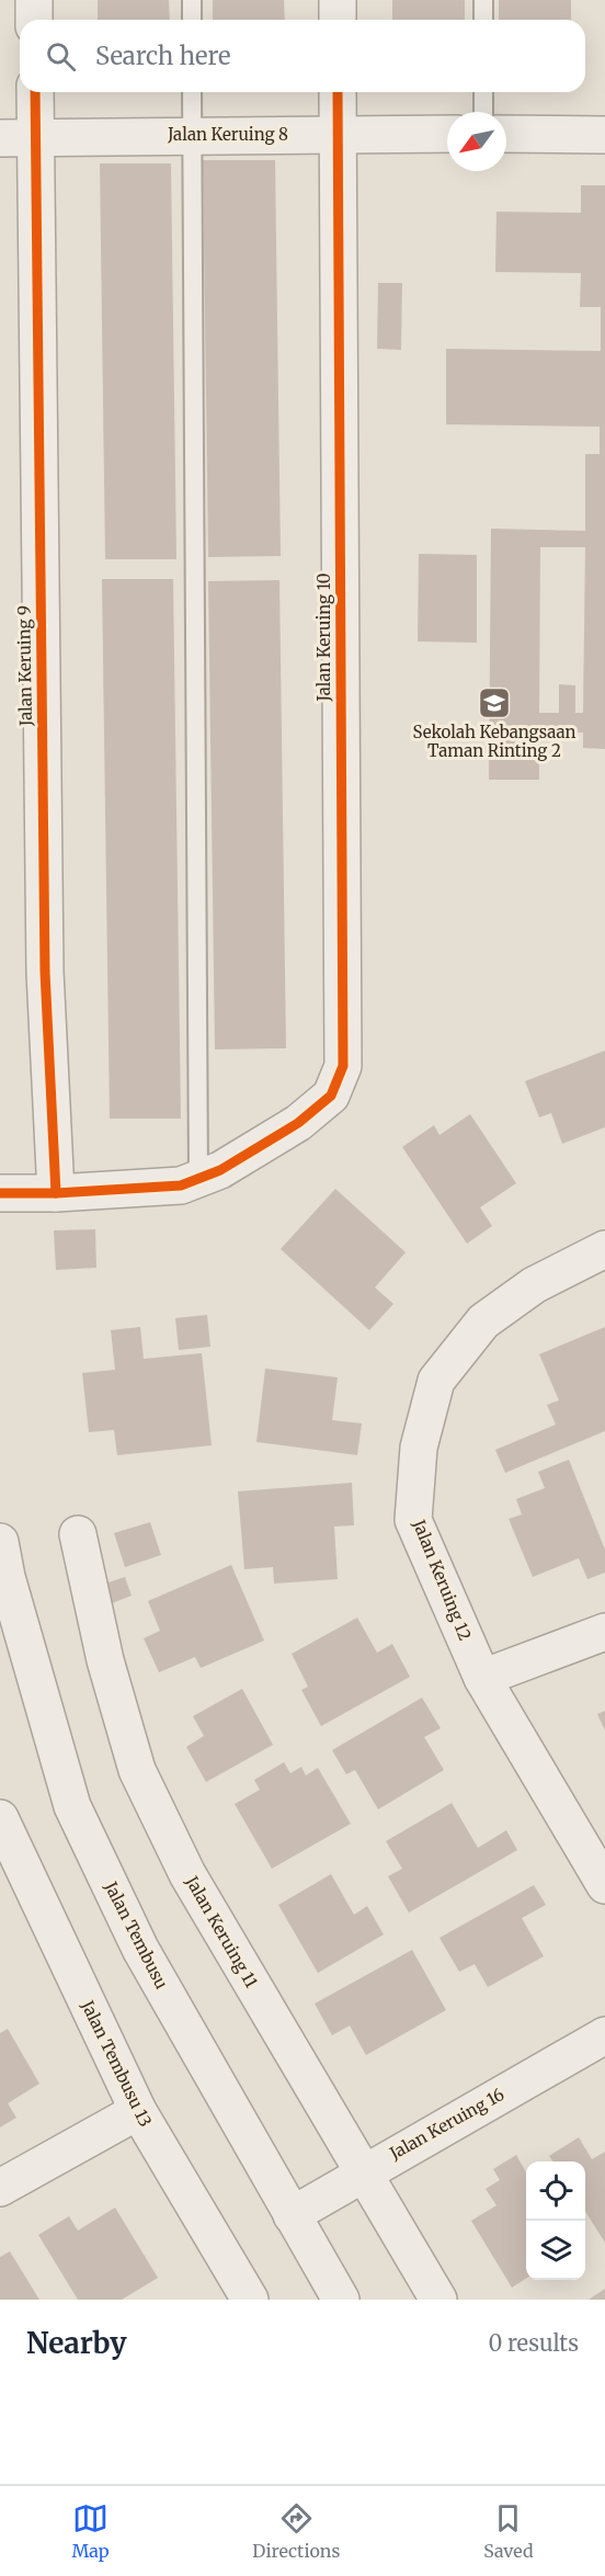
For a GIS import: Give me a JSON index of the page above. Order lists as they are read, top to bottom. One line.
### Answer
{"streets":{"street":["Jalan Keruing 8","Jalan Keruing 10","Jalan Keruing 9","Jalan Keruing 12","Jalan Keruing 11","Jalan Tembusu","Jalan Tembusu 13","Jalan Keruing 16"]},"crossings":[["Jalan Keruing 8","Jalan Keruing 10"],["Jalan Keruing 8","Jalan Keruing 9"],["Jalan Keruing 11","Jalan Keruing 16"],["Jalan Tembusu","Jalan Keruing 16"]],"places":{"school or university":["Sekolah Kebangsaan Taman Rinting 2"]},"north":"bottom left","page":{"search":"Search here","heading":["Nearby","0 results"],"nav":["Map","Directions","Saved"]}}
